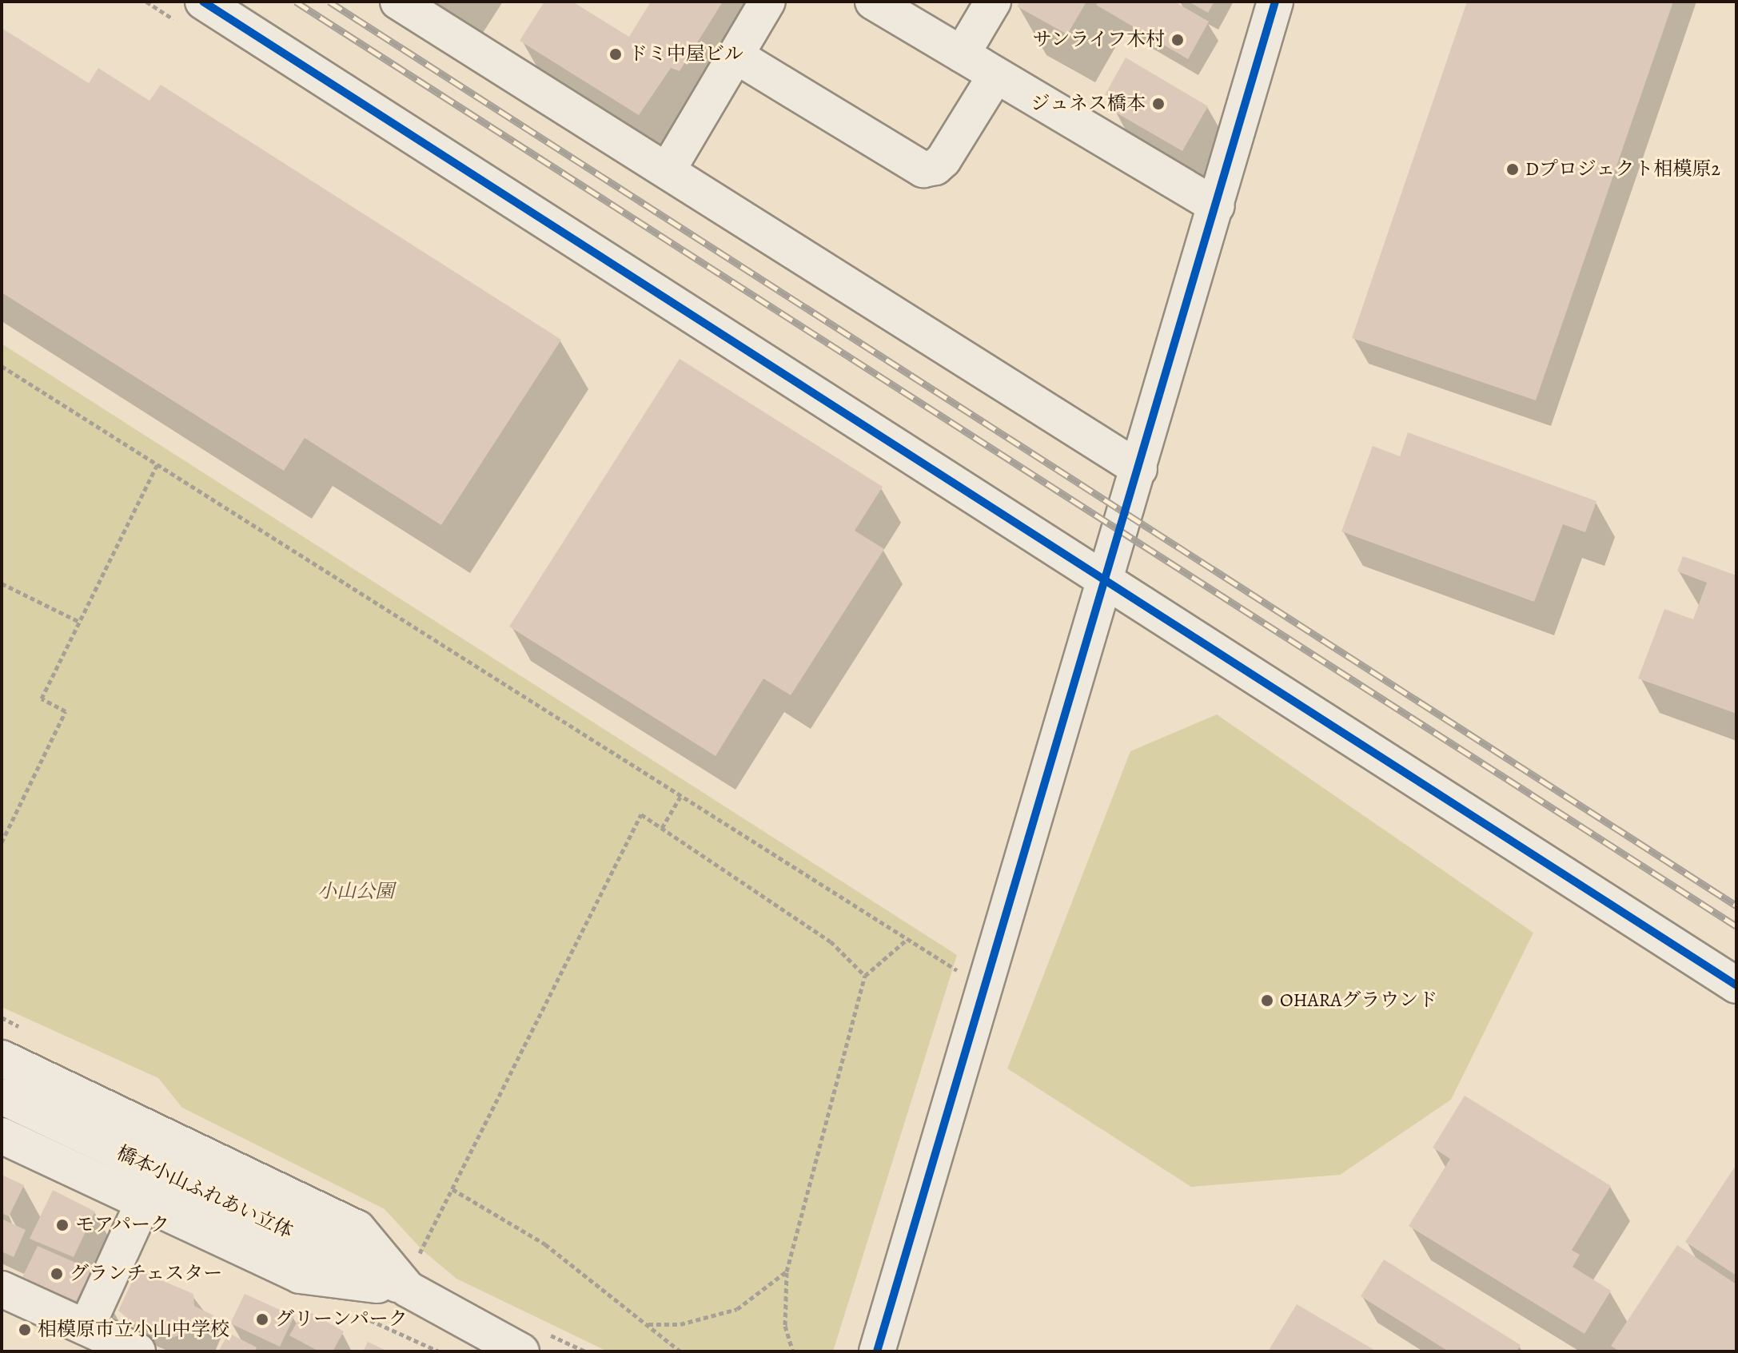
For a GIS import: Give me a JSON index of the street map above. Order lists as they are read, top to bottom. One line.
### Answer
{"streets":{"street":["橋本小山ふれあい立体"]},"parks":["小山公園"],"places":["サンライフ木村","ドミ中屋ビル","ジュネス橋本","Dプロジェクト相模原2","OHARAグラウンド","モアパーク","グランチェスター","グリーンパーク","相模原市立小山中学校"]}
